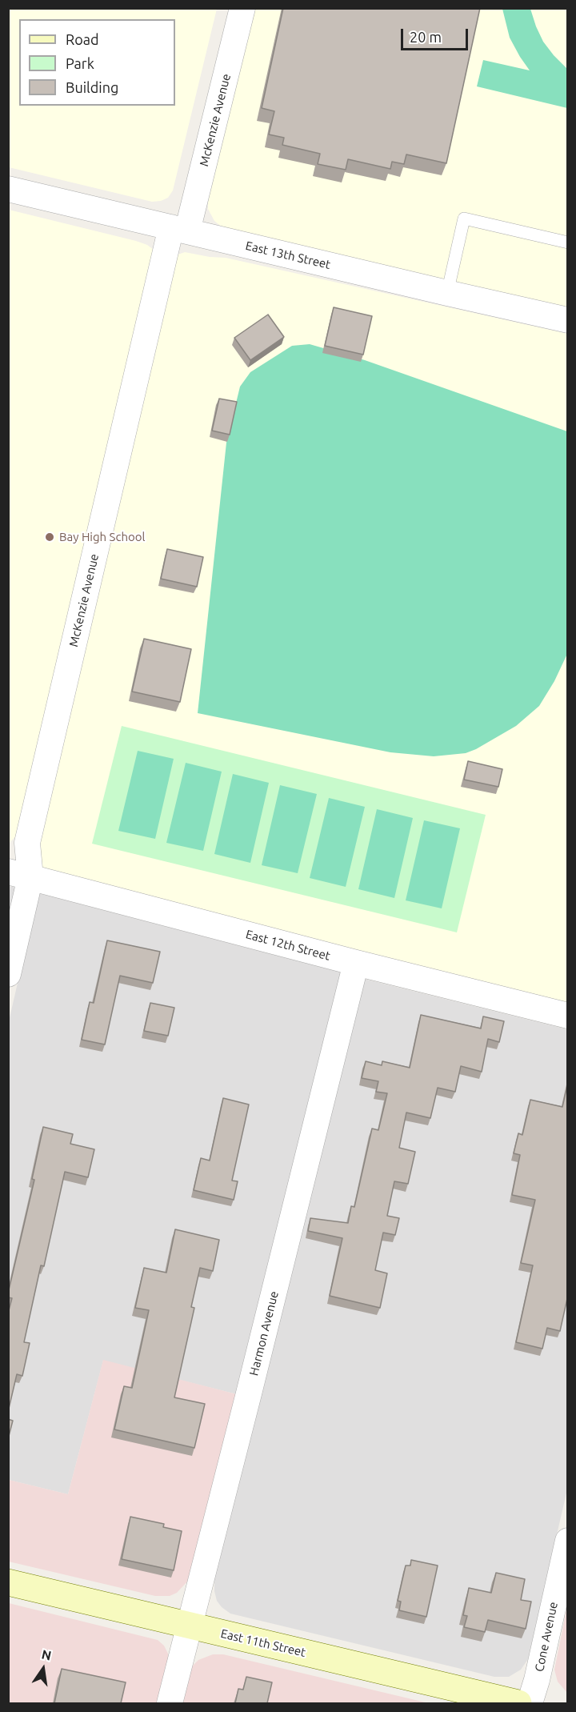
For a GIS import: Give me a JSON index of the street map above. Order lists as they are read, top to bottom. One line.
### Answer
{"streets":{"main road":["East 11th Street"],"street":["McKenzie Avenue","East 13th Street","East 12th Street","Harmon Avenue","Cone Avenue"]},"crossings":[["McKenzie Avenue","East 13th Street"],["McKenzie Avenue","East 12th Street"],["East 12th Street","Harmon Avenue"],["Harmon Avenue","East 11th Street"]],"places":["Bay High School"],"legend":["Road","Park","Building"],"scale_bar":"20 m","north":"top"}
